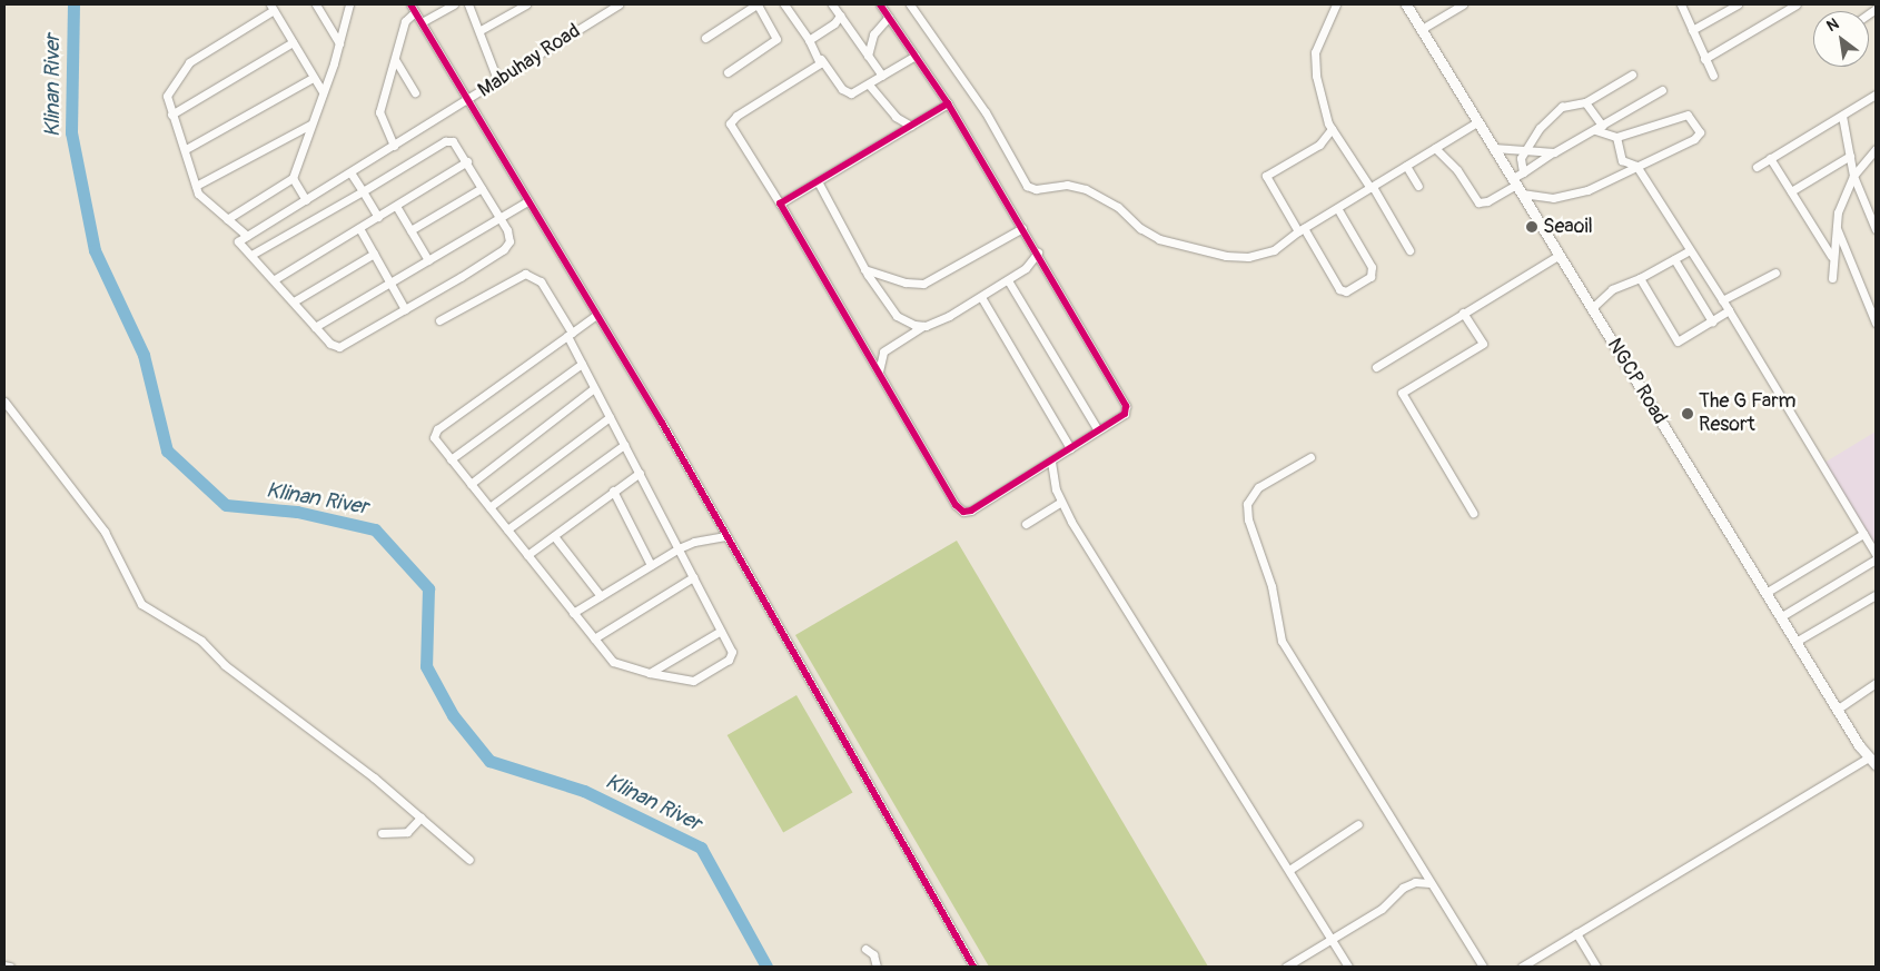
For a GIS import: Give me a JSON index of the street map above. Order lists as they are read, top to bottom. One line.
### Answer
{"streets":{"main road":["NGCP Road"],"street":["Mabuhay Road"]},"water":["Klinan River"],"places":["Seaoil","The G Farm Resort"],"north":"top left"}
